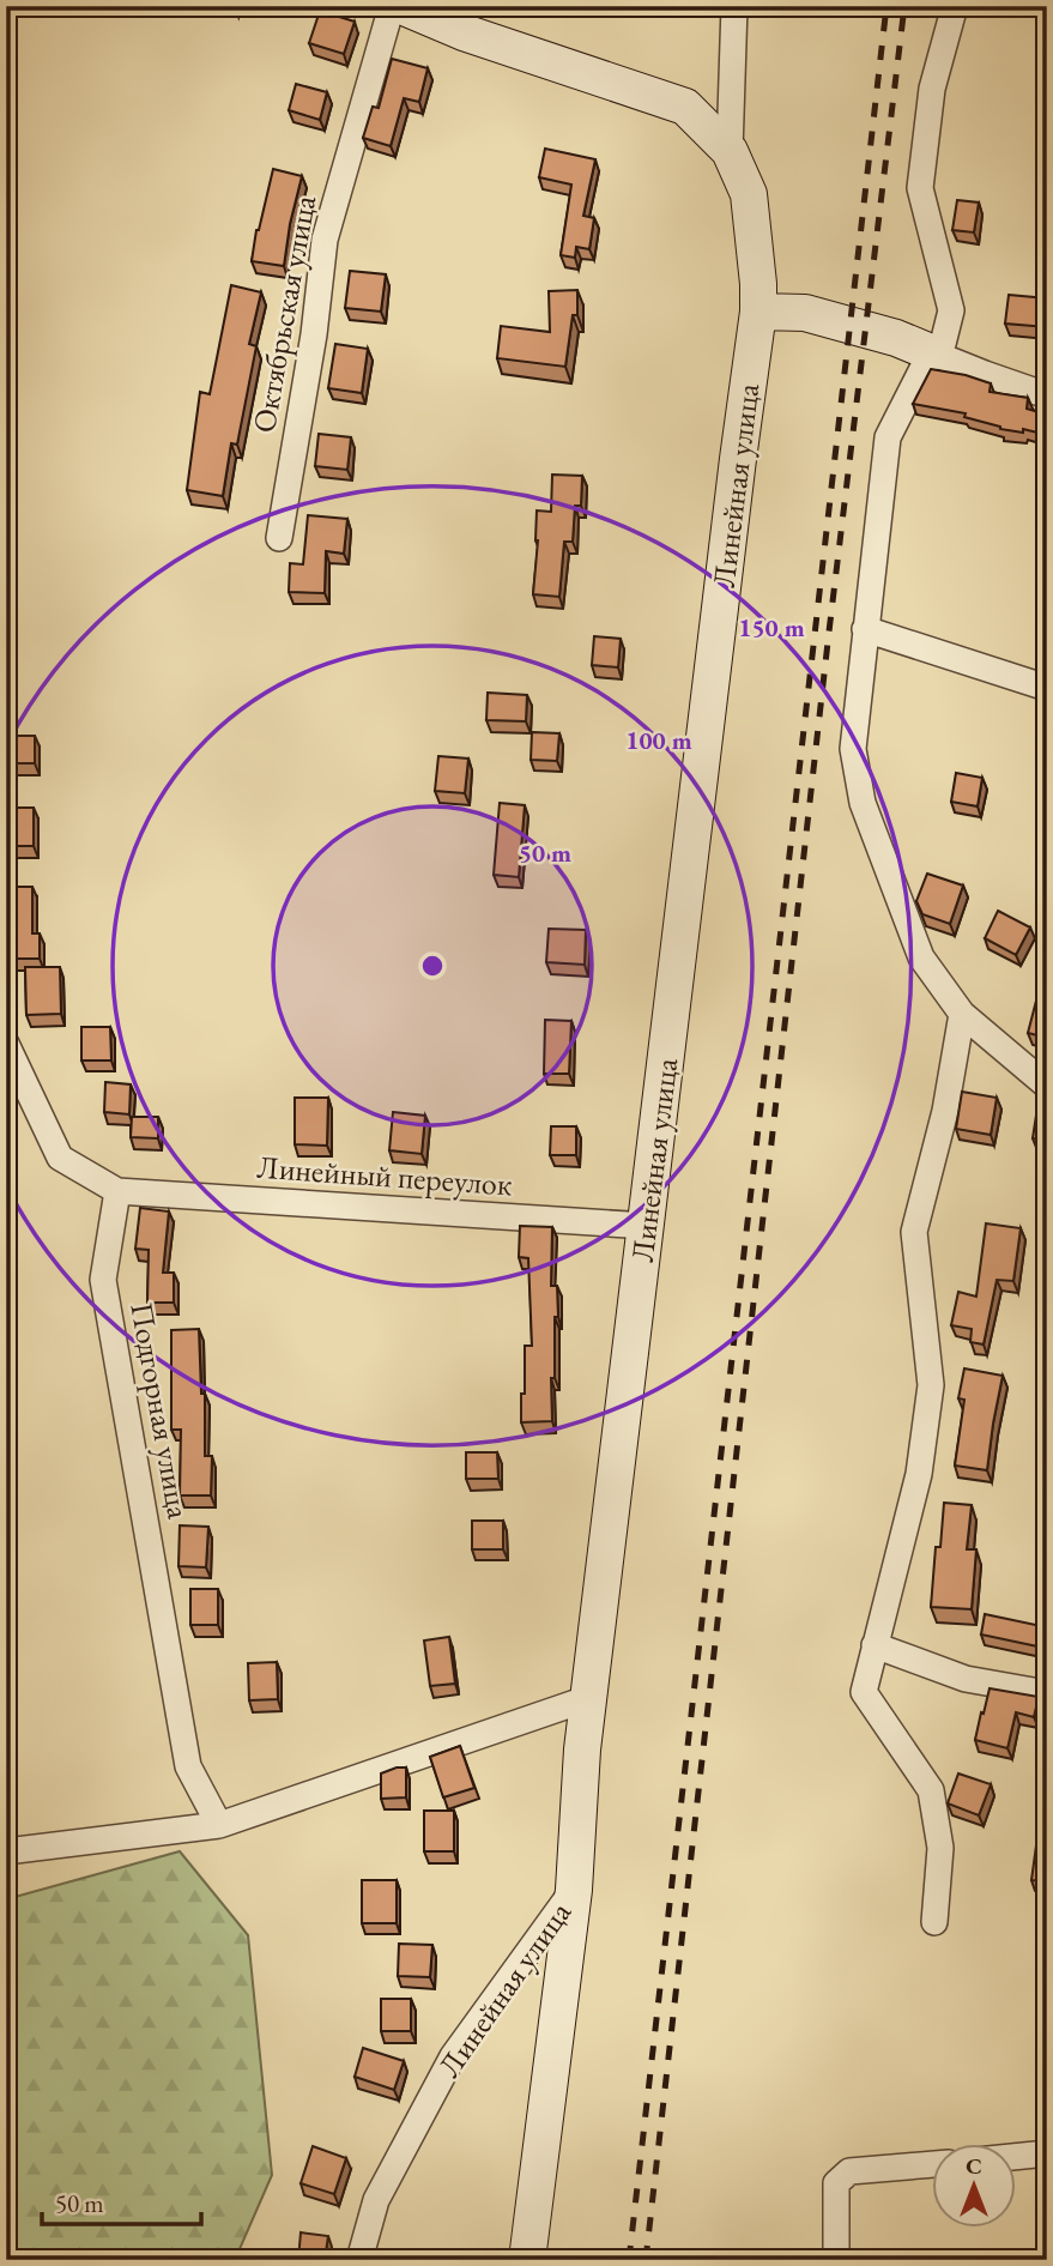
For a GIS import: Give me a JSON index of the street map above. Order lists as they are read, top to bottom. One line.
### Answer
{"streets":{"street":["Октябрьская улица","Линейная улица","Линейный переулок","Подгорная улица"]},"crossings":[["Линейная улица","Линейный переулок"],["Линейный переулок","Подгорная улица"]],"scale_bar":"50 m","north":"top","rings":["150 m","100 m","50 m"]}
